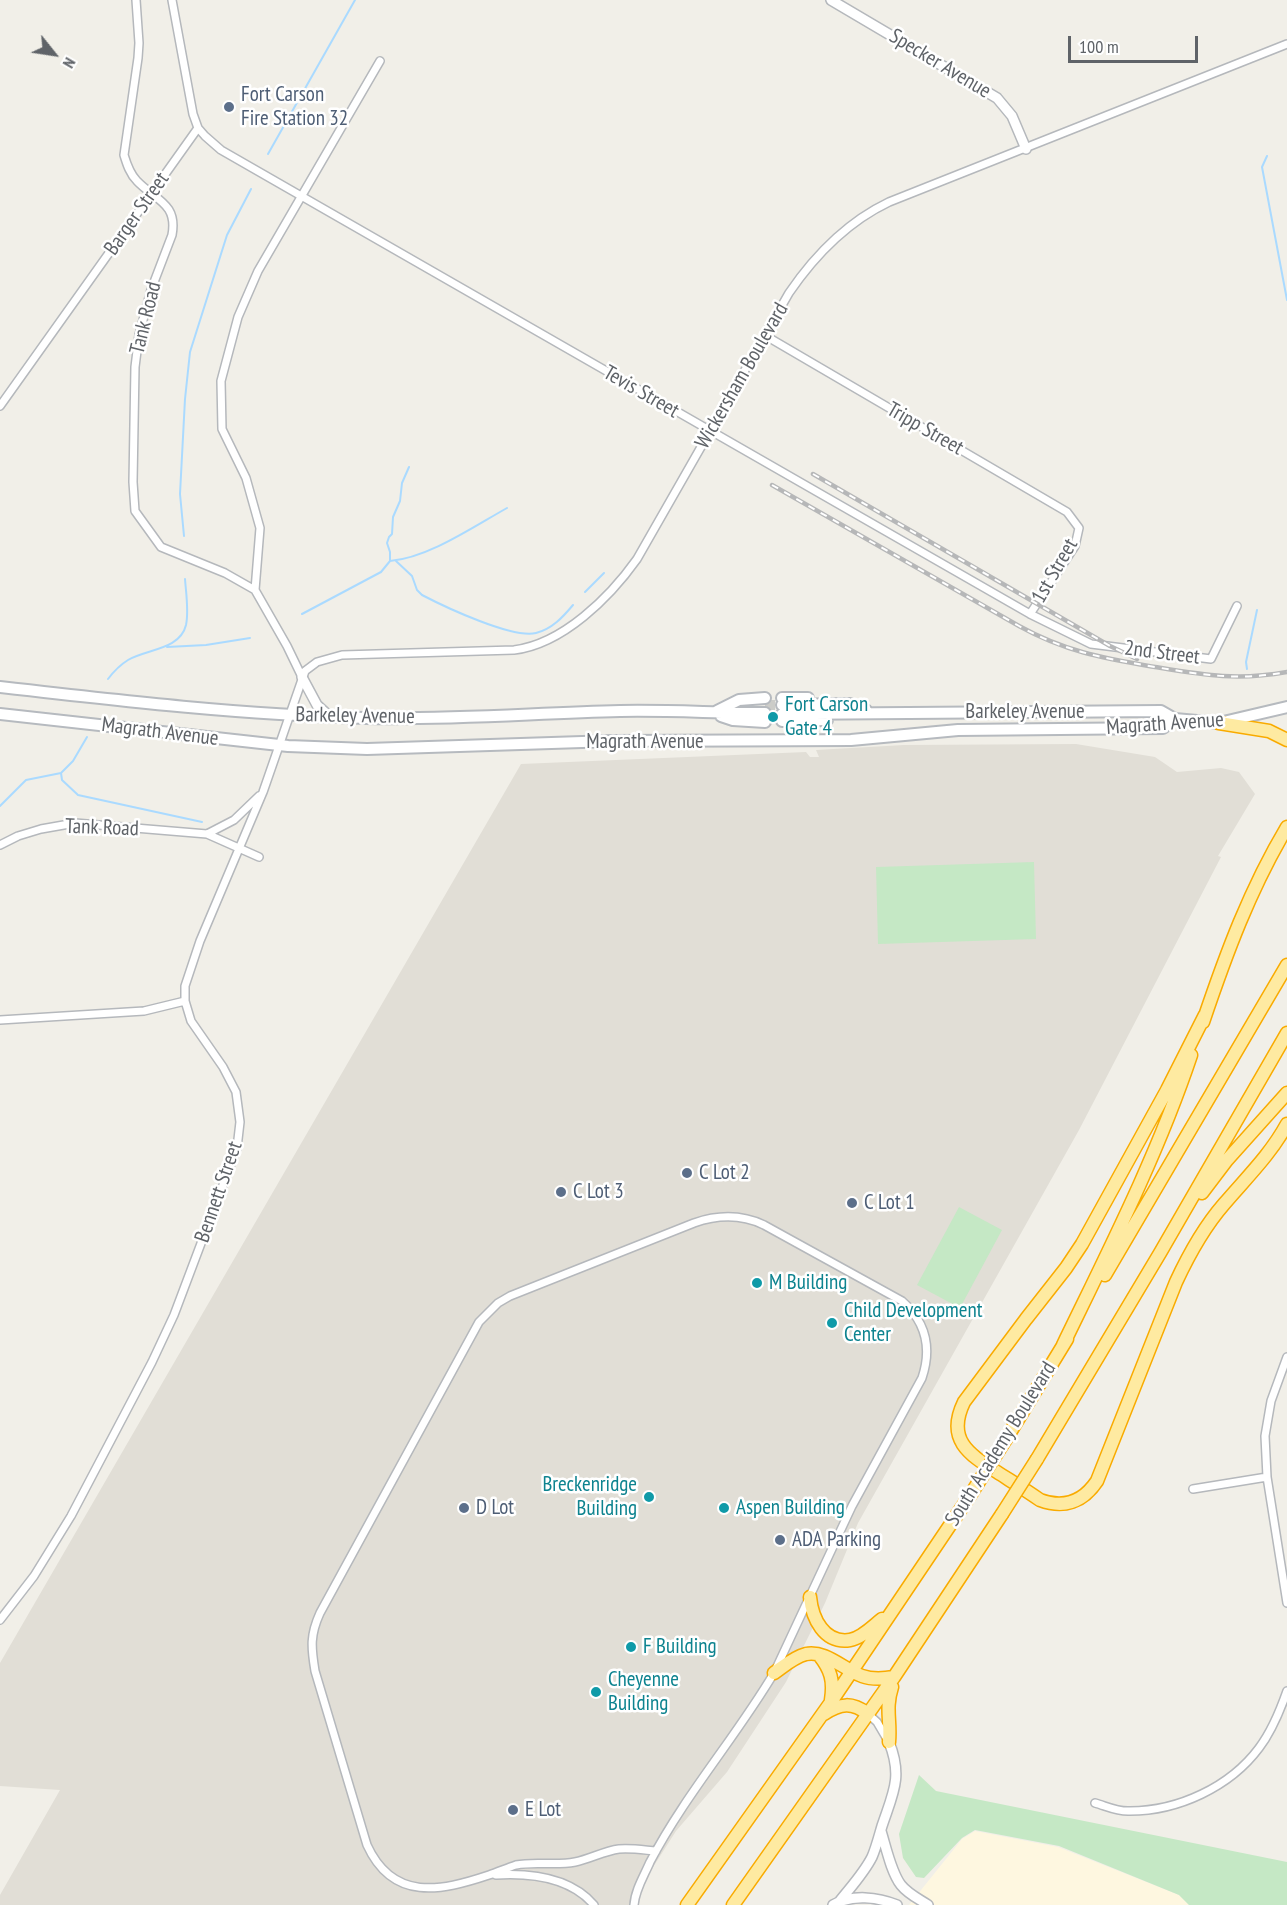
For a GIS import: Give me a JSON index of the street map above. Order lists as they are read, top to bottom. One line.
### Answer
{"streets":{"highway":["South Academy Boulevard"],"main road":["Barkeley Avenue","Magrath Avenue"],"street":["Specker Avenue","Barger Street","Tank Road","Wickersham Boulevard","Tevis Street","Tripp Street","1st Street","2nd Street","Bennett Street"]},"crossings":[["Specker Avenue","Wickersham Boulevard"],["Barger Street","Tank Road"],["Barger Street","Tevis Street"],["Wickersham Boulevard","Tevis Street"],["Wickersham Boulevard","Tripp Street"],["Tevis Street","1st Street"],["Tevis Street","2nd Street"],["Tripp Street","1st Street"],["Barkeley Avenue","Magrath Avenue"]],"places":["Fort Carson Fire Station 32","Fort Carson Gate 4","C Lot 2","C Lot 3","C Lot 1","M Building","Child Development Center","Breckenridge Building","D Lot","Aspen Building","ADA Parking","F Building","Cheyenne Building","E Lot"],"scale_bar":"100 m","north":"bottom right"}
